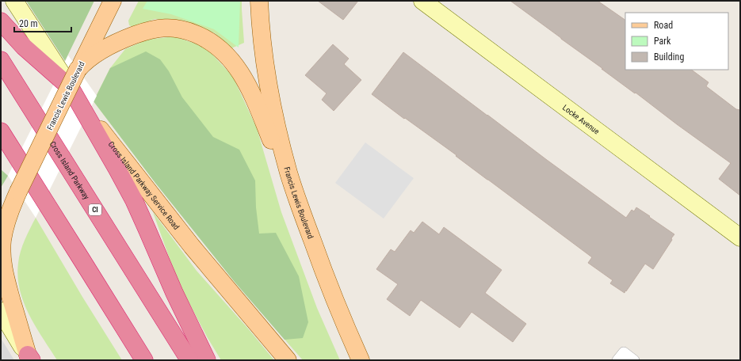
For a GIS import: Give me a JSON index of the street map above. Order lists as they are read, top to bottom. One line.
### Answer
{"streets":{"highway":["Cross Island Parkway","CI"],"main road":["Francis Lewis Boulevard","Cross Island Parkway Service Road"],"street":["Locke Avenue"]},"legend":["Road","Park","Building"],"scale_bar":"20 m"}
